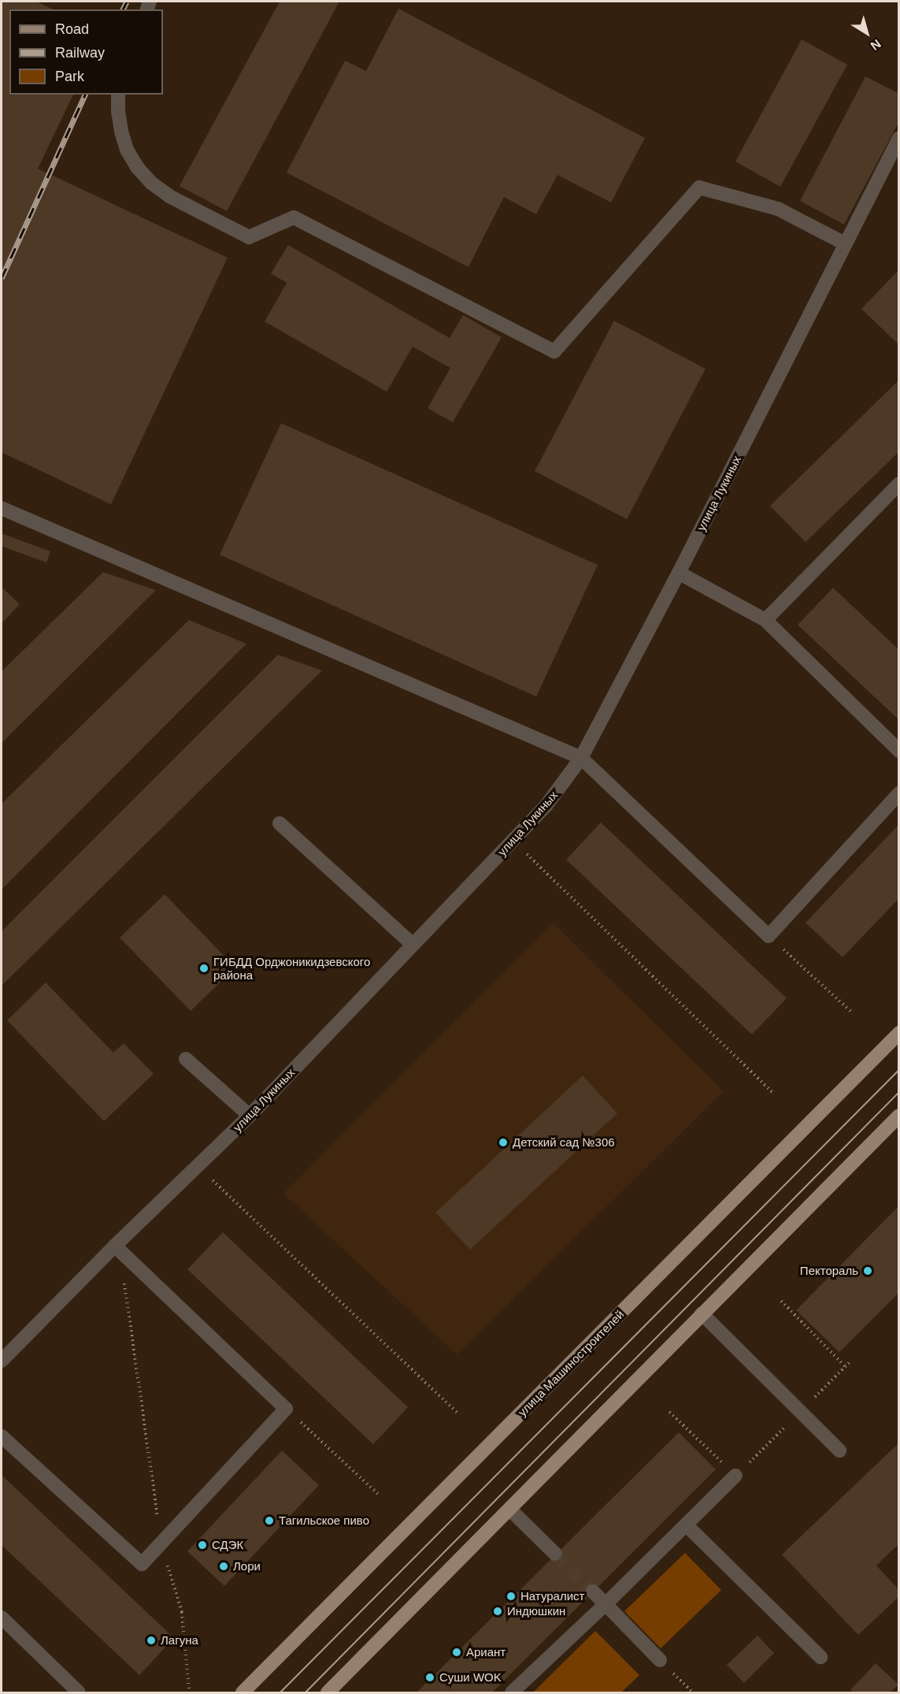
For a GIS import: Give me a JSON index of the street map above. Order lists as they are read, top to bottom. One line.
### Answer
{"streets":{"main road":["улица Машиностроителей"],"street":["улица Лукиных"]},"places":["ГИБДД Орджоникидзевского района","Детский сад №306","Пектораль","Тагильское пиво","СДЭК","Лори","Натуралист","Индюшкин","Лагуна","Ариант","Суши WOK"],"legend":["Road","Railway","Park"],"north":"bottom right"}
